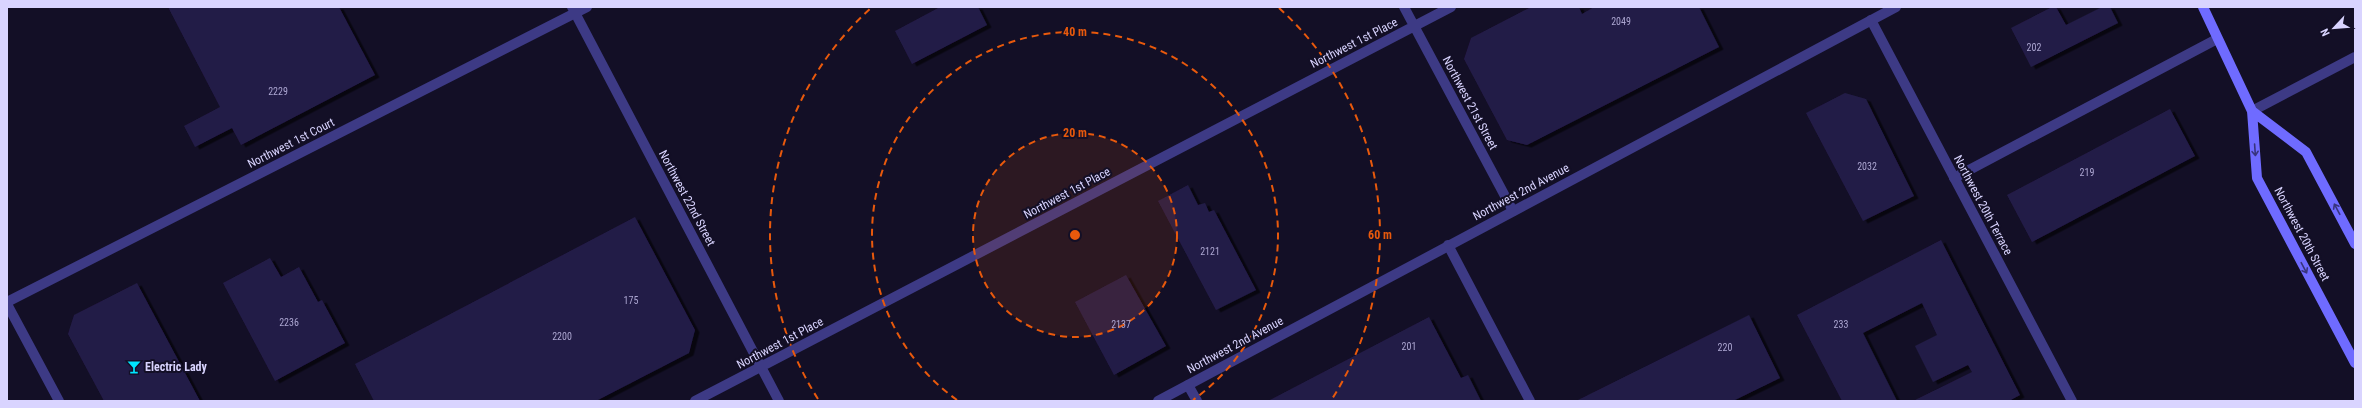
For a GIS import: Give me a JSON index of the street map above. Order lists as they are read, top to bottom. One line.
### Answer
{"streets":{"main road":["Northwest 20th Street"],"street":["Northwest 1st Place","Northwest 21st Street","Northwest 1st Court","Northwest 2nd Avenue","Northwest 22nd Street","Northwest 20th Terrace"]},"crossings":[["Northwest 1st Place","Northwest 21st Street"],["Northwest 1st Place","Northwest 22nd Street"],["Northwest 21st Street","Northwest 2nd Avenue"],["Northwest 1st Court","Northwest 22nd Street"],["Northwest 2nd Avenue","Northwest 20th Terrace"]],"places":{"bar":["Electric Lady"]},"house_numbers":["2049","202","2229","2032","219","2121","175","2236","2137","233","2200","201","220"],"north":"bottom left","rings":["40 m","20 m","60 m"]}
